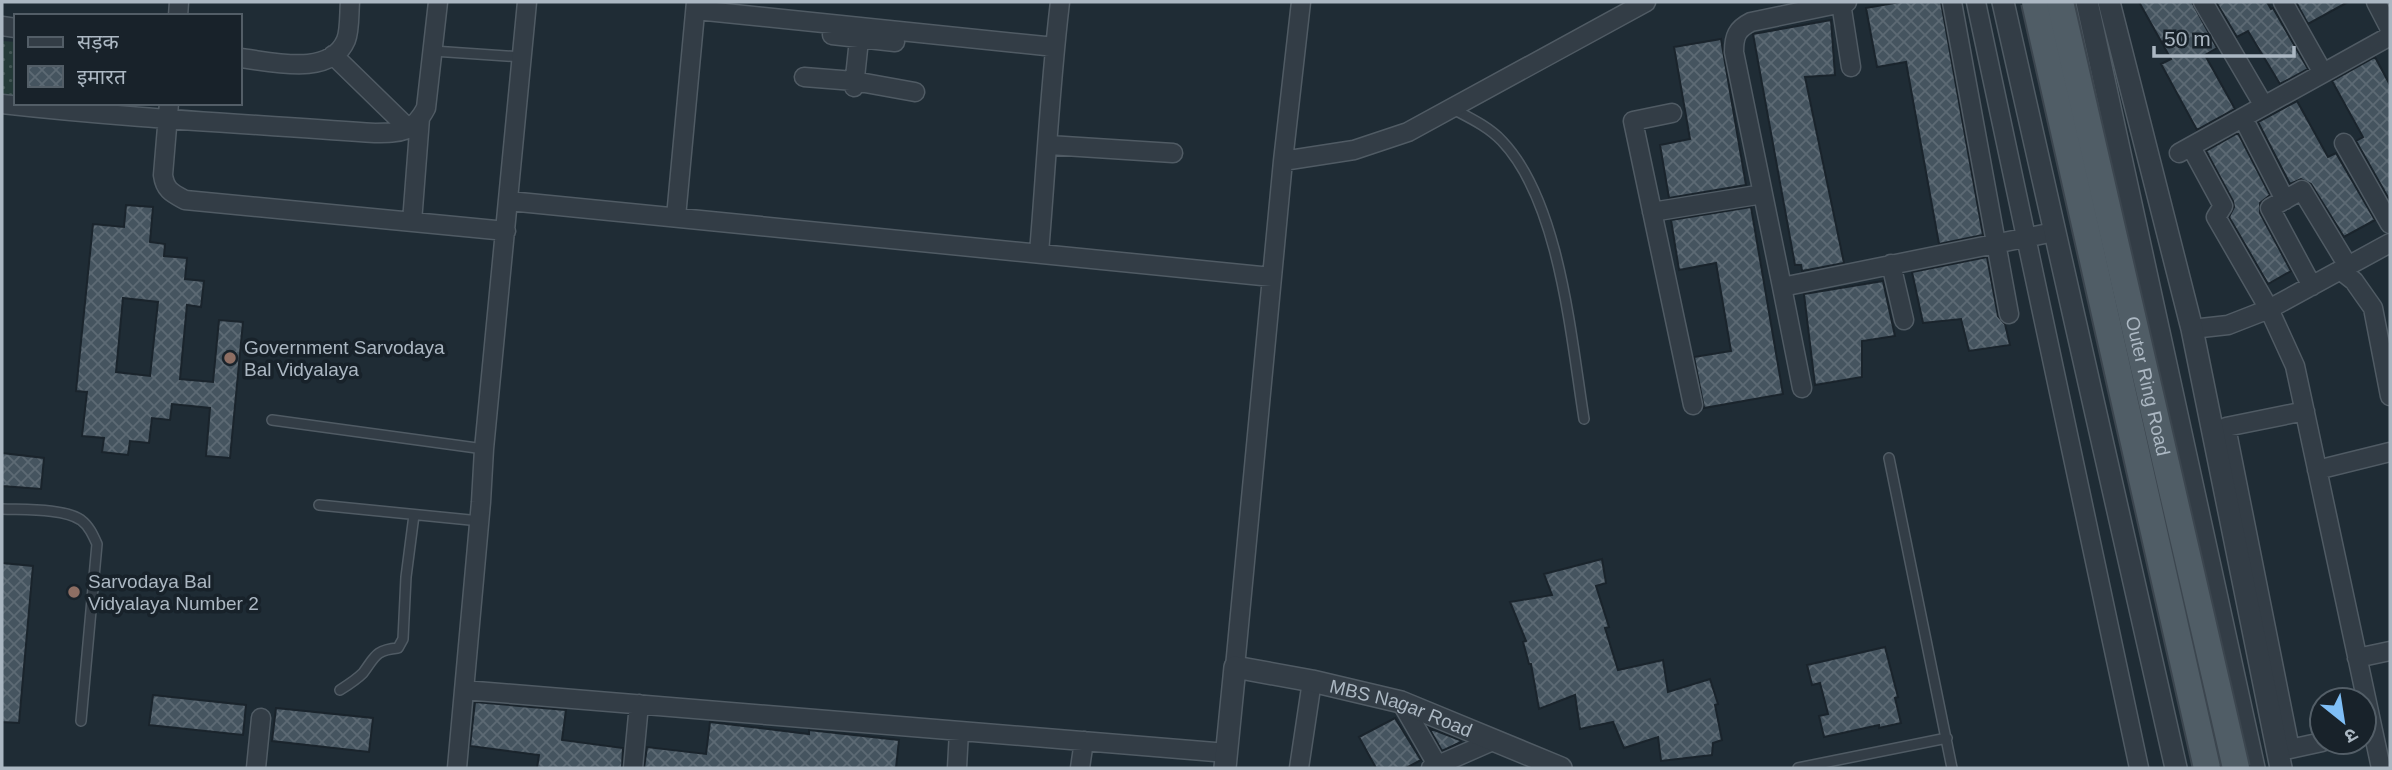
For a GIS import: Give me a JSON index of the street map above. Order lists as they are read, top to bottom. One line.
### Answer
{"streets":{"main road":["Outer Ring Road"],"street":["MBS Nagar Road"]},"places":["Government Sarvodaya Bal Vidyalaya","Sarvodaya Bal Vidyalaya Number 2"],"legend":["सड़क","इमारत"],"scale_bar":"50 m","north":"bottom right"}
